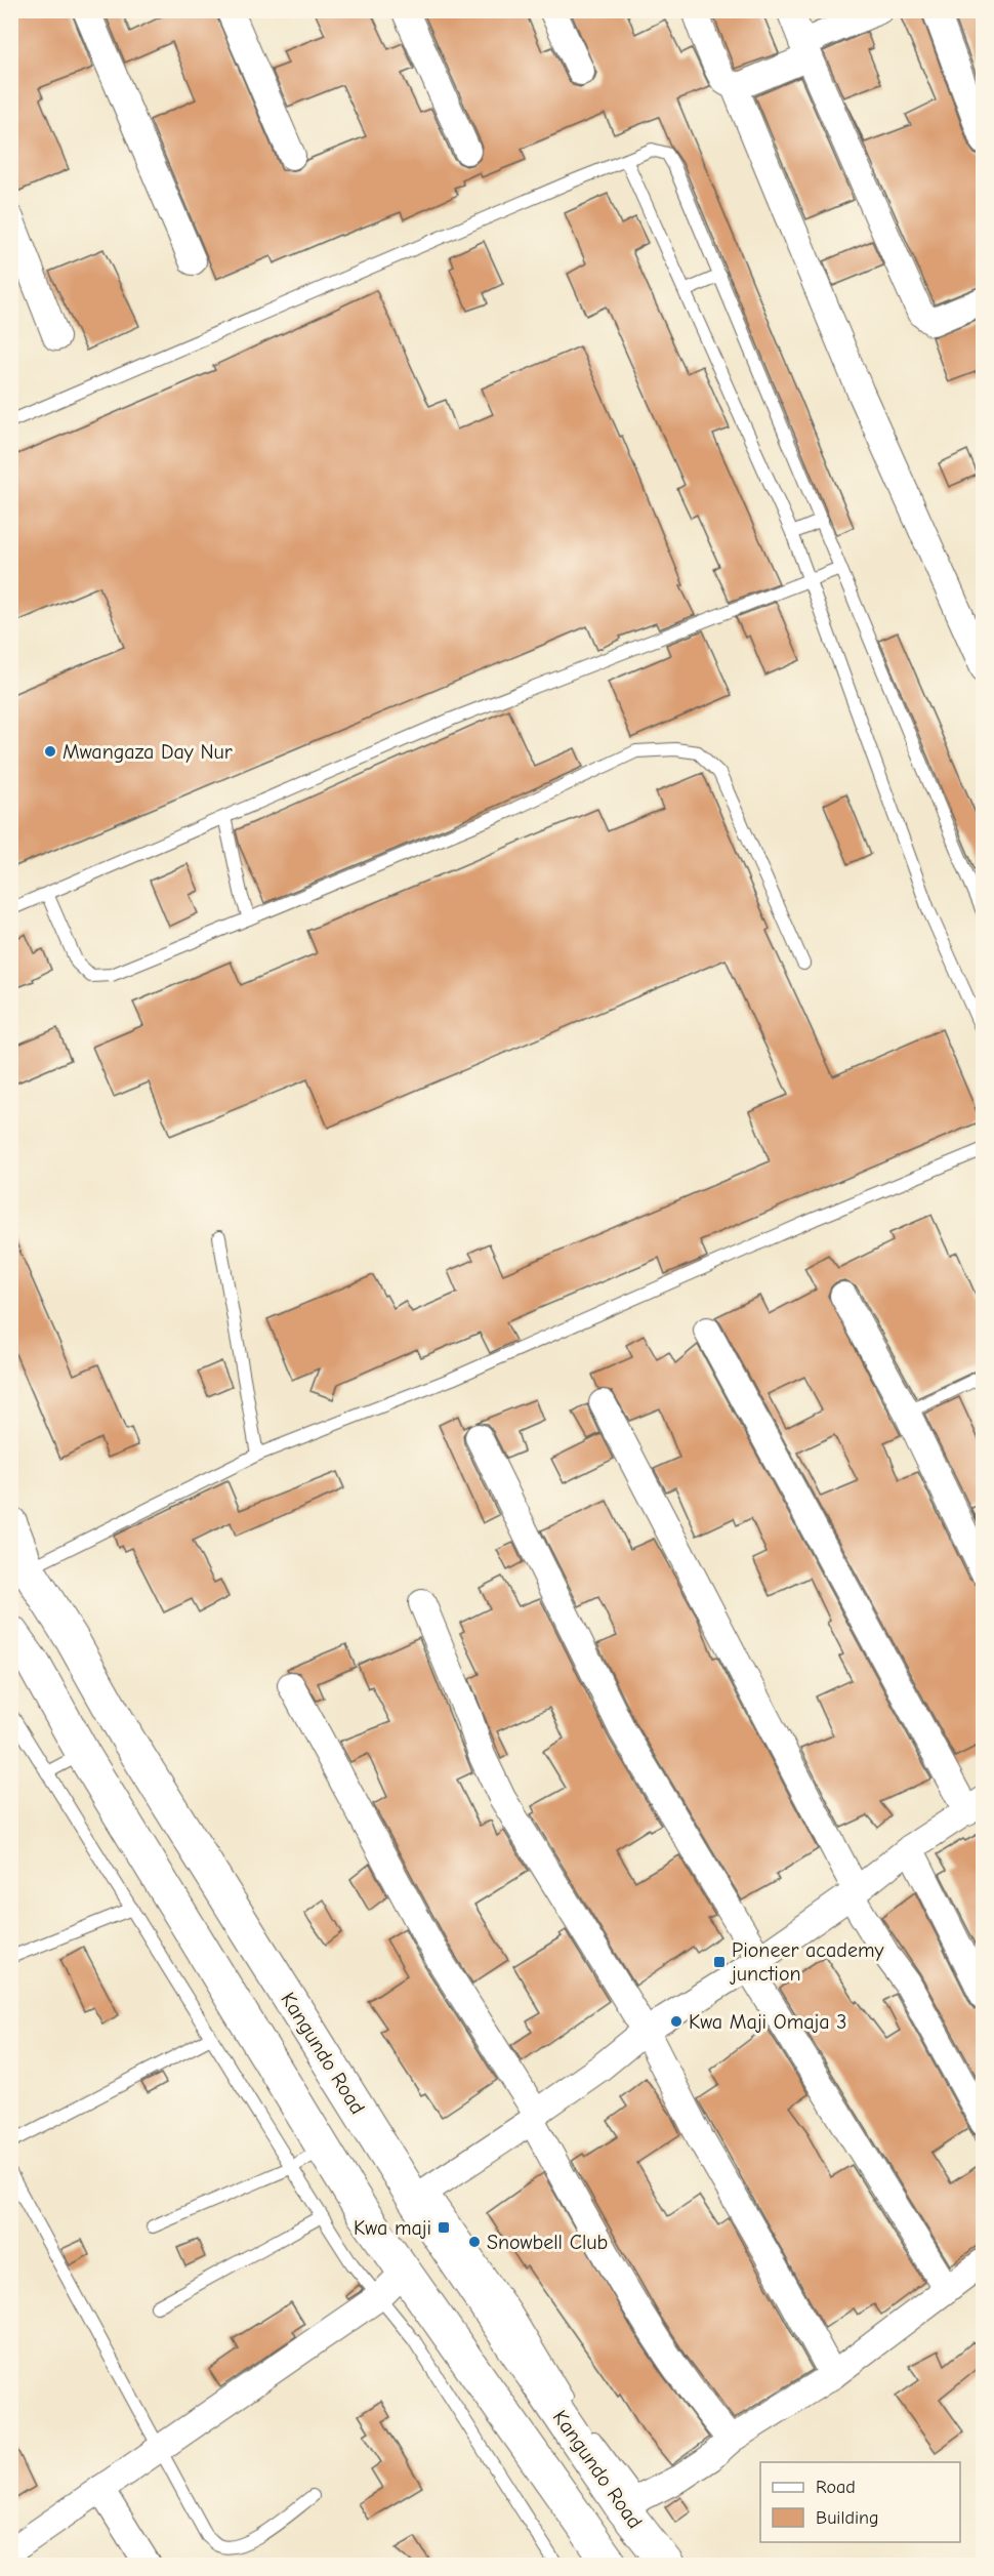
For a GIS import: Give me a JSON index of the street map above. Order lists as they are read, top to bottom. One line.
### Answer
{"streets":{"highway":["Kangundo Road"]},"places":{"other":["Mwangaza Day Nur","Kwa Maji Omaja 3","Snowbell Club"],"transit":["Pioneer academy junction","Kwa maji"]},"legend":["Road","Building"]}
